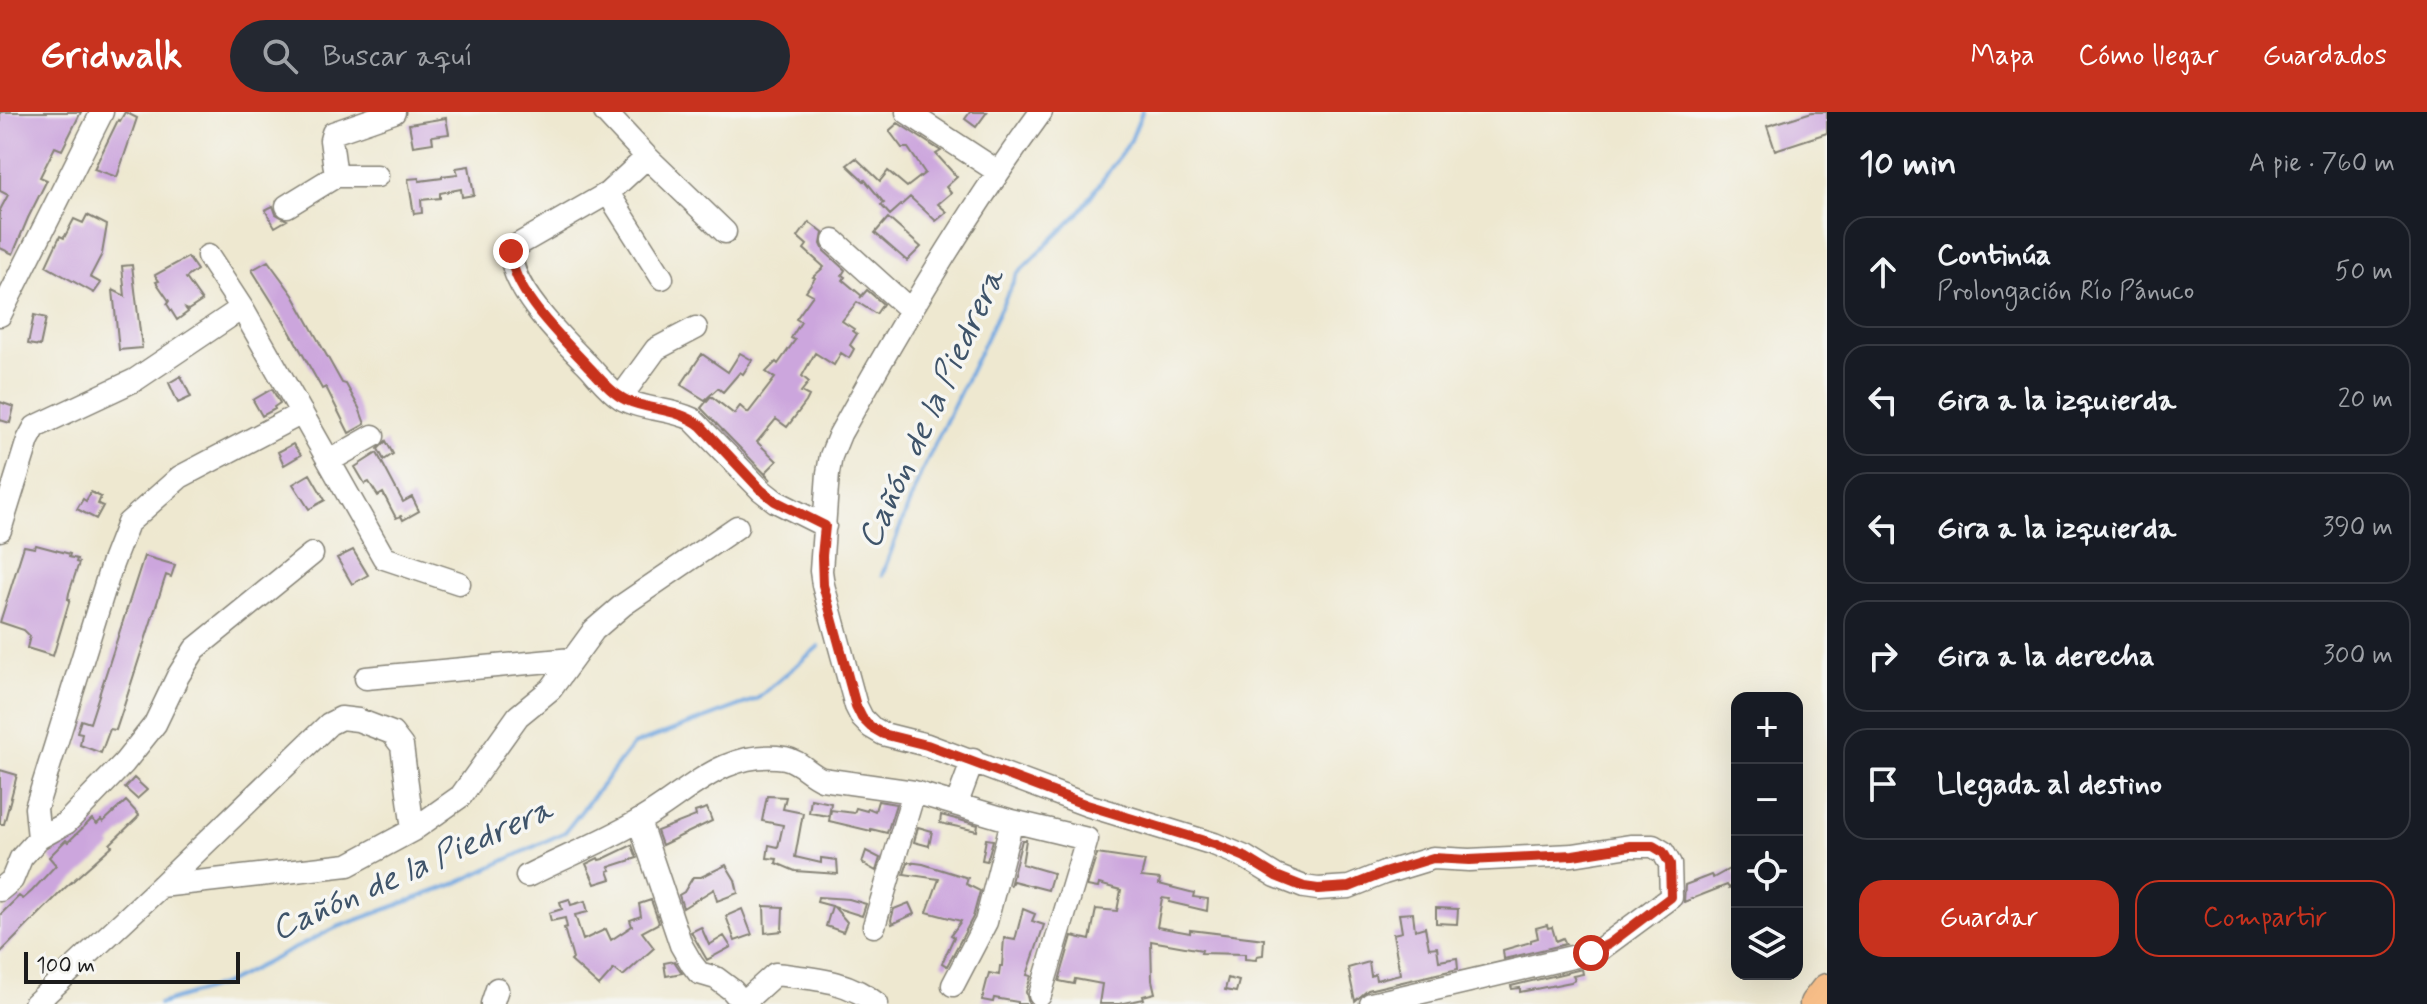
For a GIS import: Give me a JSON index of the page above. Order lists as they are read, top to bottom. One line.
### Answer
{"water":["Cañón de la Piedrera"],"scale_bar":"100 m","page":{"header":"Gridwalk","search":"Buscar aquí","nav":["Mapa","Cómo llegar","Guardados"],"heading":["10 min","A pie · 760 m"],"list":[["Continúa","Prolongación Río Pánuco","50 m"],["Gira a la izquierda","20 m"],["Gira a la izquierda","390 m"],["Gira a la derecha","300 m"],"Llegada al destino"],"map_buttons":["+","−"],"buttons":["Guardar","Compartir"],"scale":"100 m"}}
